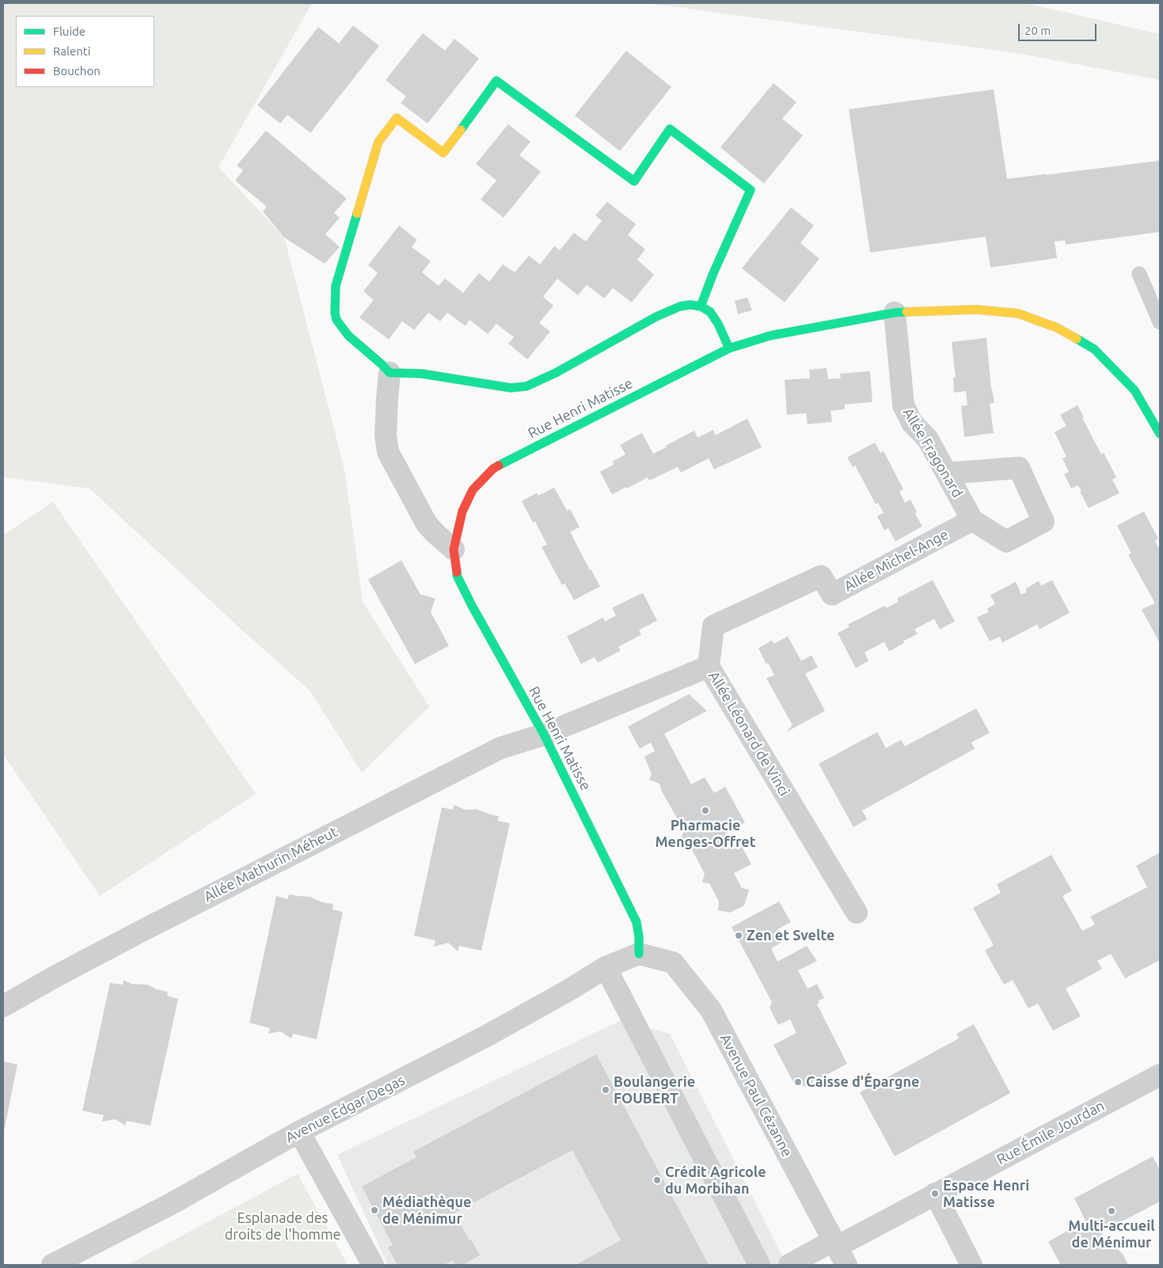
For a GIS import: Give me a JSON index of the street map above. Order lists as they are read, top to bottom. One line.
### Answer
{"streets":{"street":["Rue Henri Matisse","Allée Fragonard","Allée Michel-Ange","Allée Léonard de Vinci","Allée Mathurin Méheut","Avenue Paul Cézanne","Avenue Edgar Degas","Rue Émile Jourdan"]},"crossings":[["Rue Henri Matisse","Allée Fragonard"],["Rue Henri Matisse","Allée Léonard de Vinci"],["Rue Henri Matisse","Allée Mathurin Méheut"],["Rue Henri Matisse","Avenue Paul Cézanne"],["Rue Henri Matisse","Avenue Edgar Degas"],["Allée Fragonard","Allée Michel-Ange"],["Allée Michel-Ange","Allée Léonard de Vinci"],["Allée Léonard de Vinci","Allée Mathurin Méheut"],["Avenue Paul Cézanne","Avenue Edgar Degas"],["Avenue Paul Cézanne","Rue Émile Jourdan"]],"parks":["Esplanade des droits de l'homme"],"places":["Pharmacie Menges-Offret","Zen et Svelte","Caisse d'Épargne","Boulangerie FOUBERT","Crédit Agricole du Morbihan","Espace Henri Matisse","Médiathèque de Ménimur","Multi-accueil de Ménimur"],"legend":["Fluide","Ralenti","Bouchon"],"scale_bar":"20 m"}
